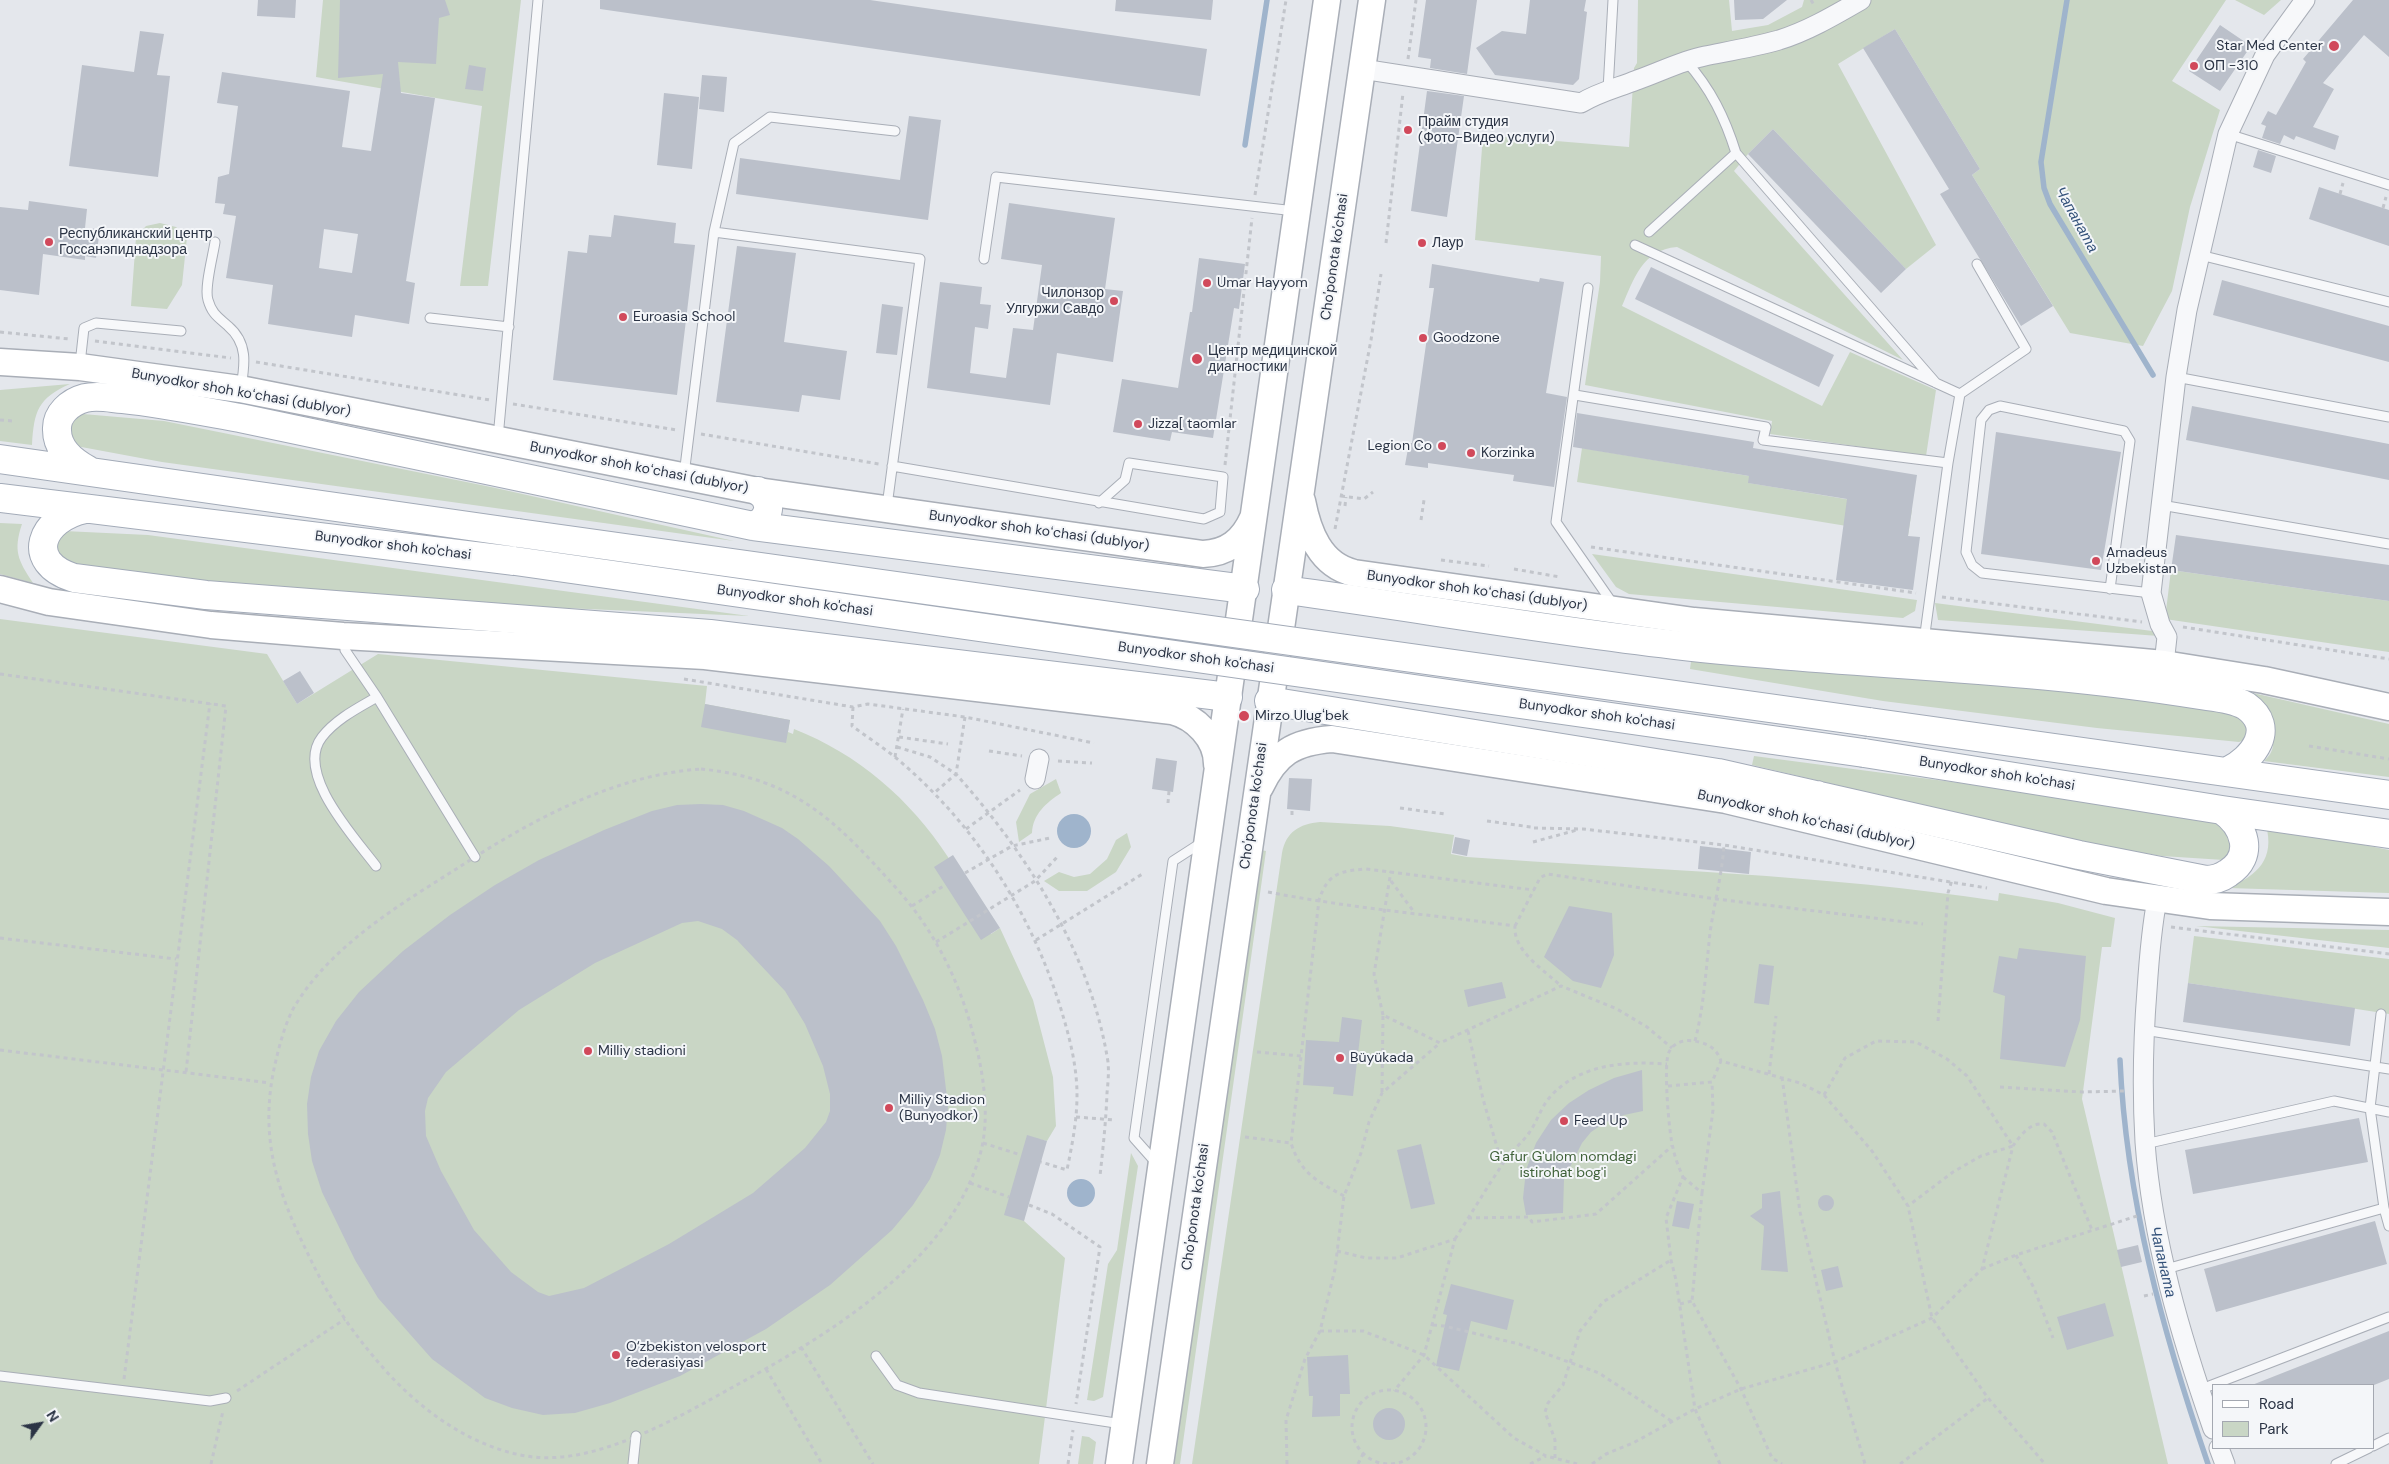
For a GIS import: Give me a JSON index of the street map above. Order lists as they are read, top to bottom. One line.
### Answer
{"streets":{"main road":["Bunyodkor shoh ko'chasi"],"street":["Cho'ponota ko'chasi","Bunyodkor shoh koʻchasi (dublyor)"]},"crossings":[["Cho'ponota ko'chasi","Bunyodkor shoh koʻchasi (dublyor)"]],"water":["Чапаната"],"parks":["G'afur G'ulom nomdagi istirohat bog'i"],"places":["Star Med Center","ОП -310","Прайм студия (Фото-Видео услуги)","Республиканский центр Госсанэпиднадзора","Лаур","Umar Hayyom","Чилонзор Улгуржи Савдо","Euroasia School","Goodzone","Центр медицинской диагностики","Jizza[ taomlar","Legion Co","Korzinka","Amadeus Uzbekistan","Mirzo Ulugʻbek","Milliy stadioni","Büyükada","Milliy Stadion (Bunyodkor)","Feed Up","O‘zbekiston velosport federasiyasi"],"legend":["Road","Park"],"north":"top right"}
